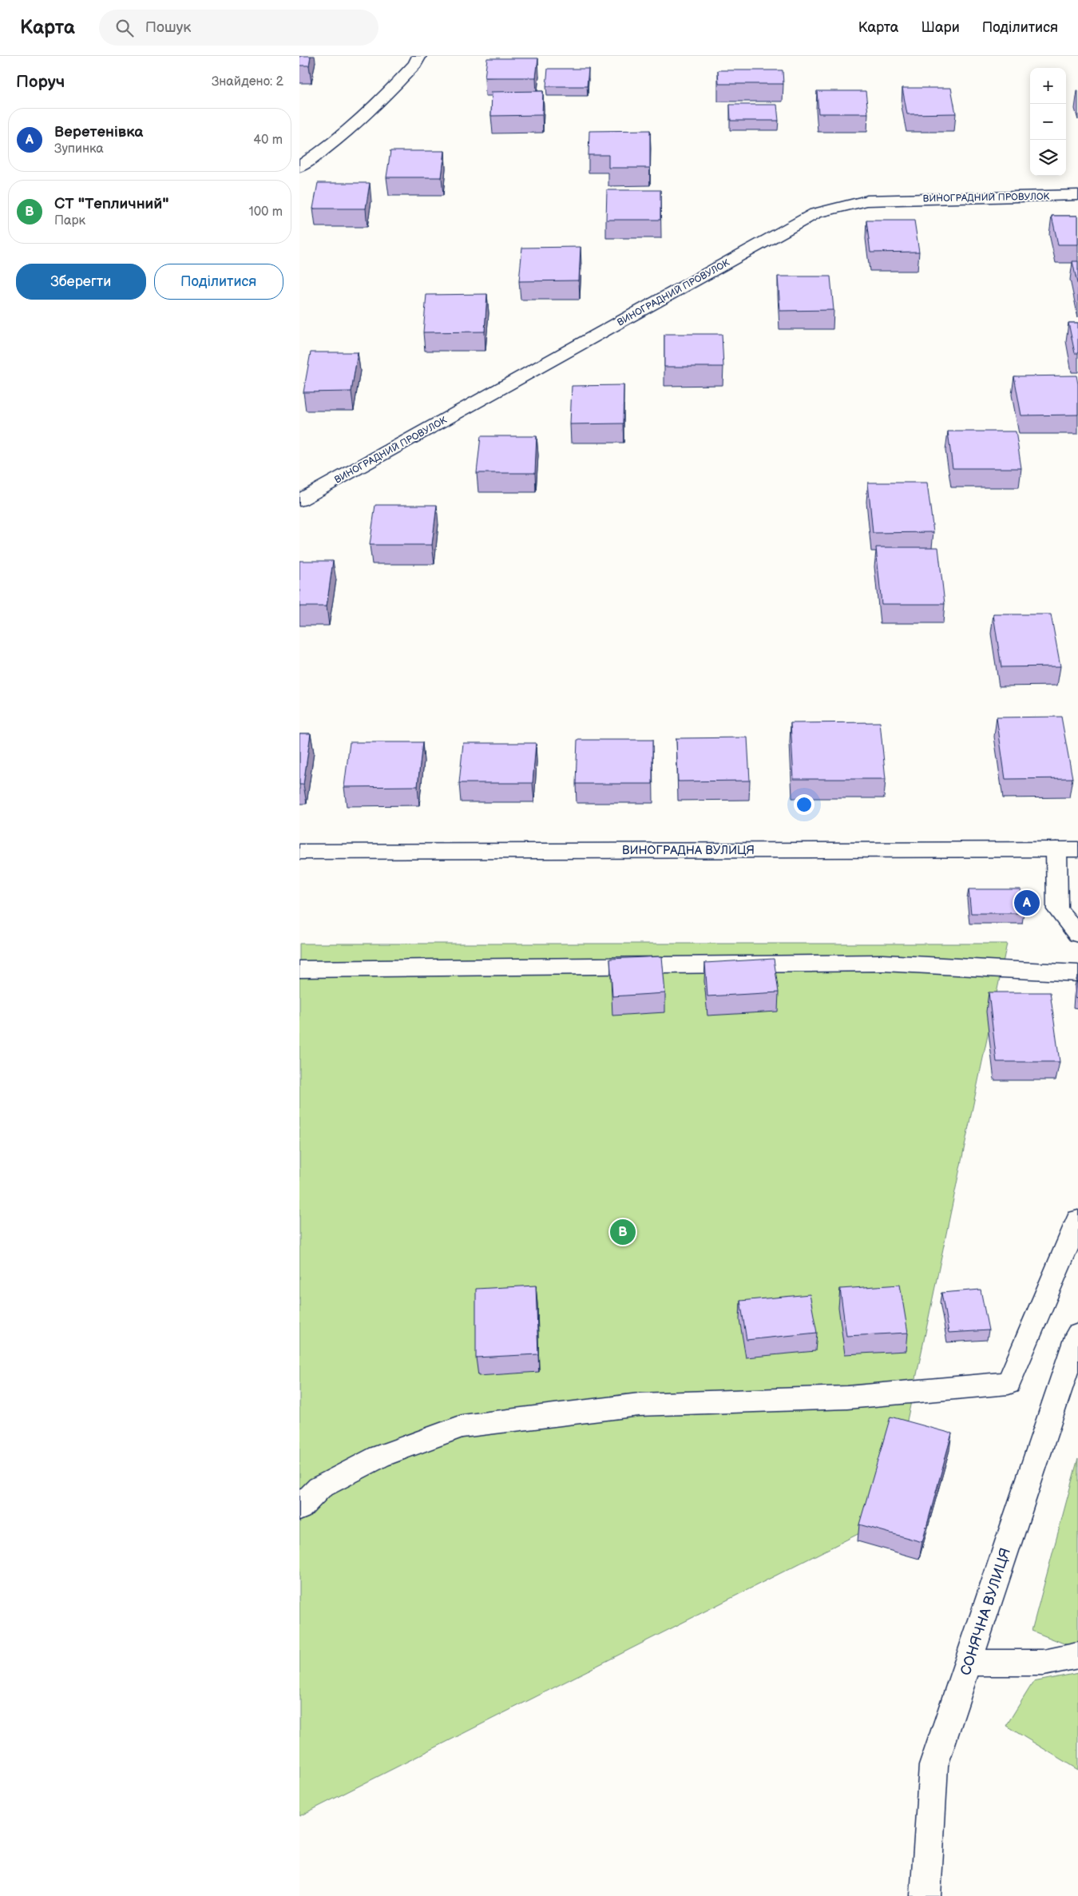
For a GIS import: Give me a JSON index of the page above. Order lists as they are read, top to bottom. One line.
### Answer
{"streets":{"street":["ВИНОГРАДНИЙ ПРОВУЛОК","ВИНОГРАДНА ВУЛИЦЯ","СОНЯЧНА ВУЛИЦЯ"]},"page":{"header":"Карта","search":"Пошук","nav":["Карта","Шари","Поділитися"],"heading":["Поруч","Знайдено: 2"],"map_buttons":["+","−"],"list":[{"mark":"A","name":"Веретенівка","note":"Зупинка","value":"40 m"},{"mark":"B","name":"СТ \"Тепличний\"","note":"Парк","value":"100 m"}],"buttons":["Зберегти","Поділитися"],"pins":["A","B"]}}
